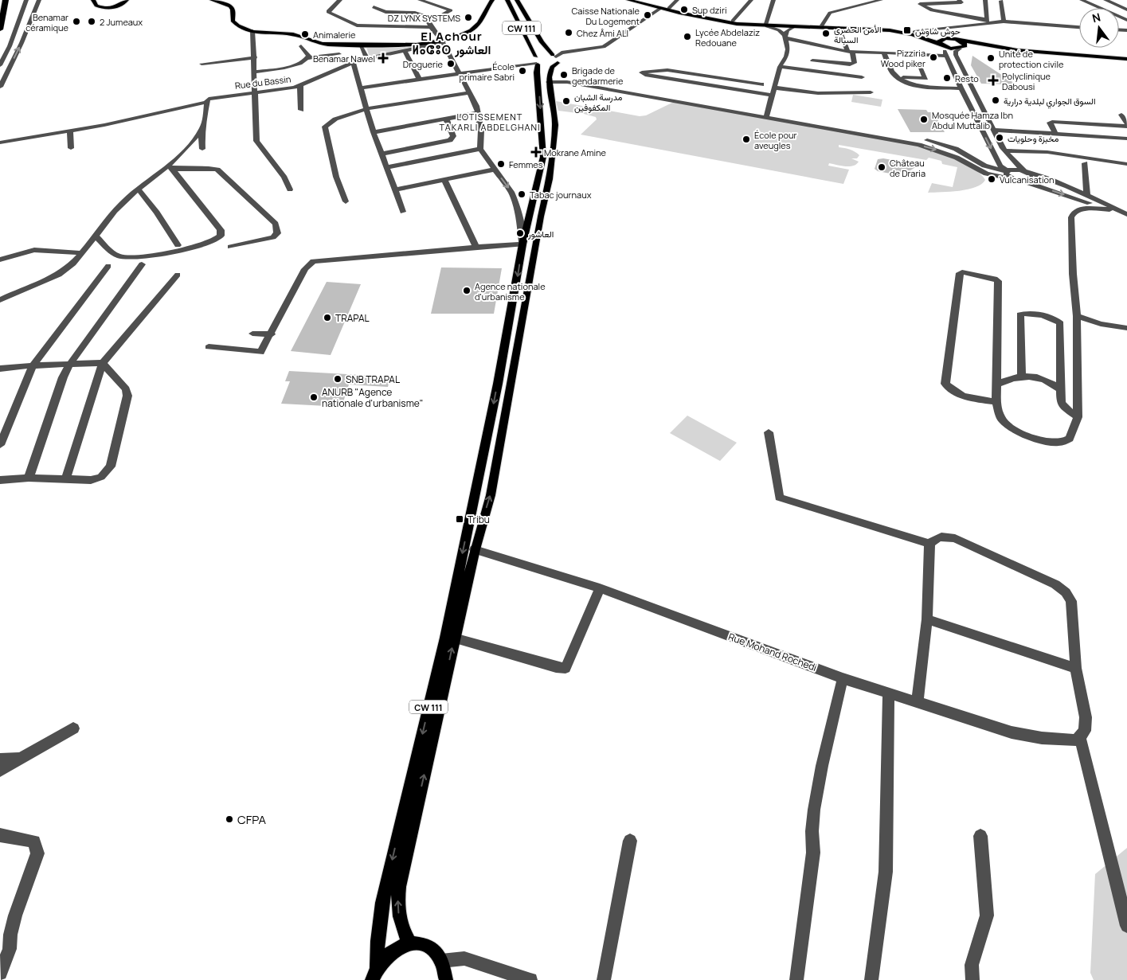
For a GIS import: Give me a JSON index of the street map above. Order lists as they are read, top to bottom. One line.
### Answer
{"streets":{"main road":["CW 111"],"street":["Rue du Bassin","Rue Mohand Rochedi"]},"districts":["El Achour ⵍⴰⵛⵓⵔ العاشور","LOTISSEMENT TAKARLI ABDELGHANI"],"places":{"other":["Sup dziri","Caisse Nationale Du Logement","DZ LYNX SYSTEMS","Benamar céramique","2 Jumeaux","Chez Âmi ALI","الأمن الحضري السبالة","Animalerie","Lycée Abdelaziz Redouane","Pizziria Wood piker","Unité de protection civile","Droguerie","École primaire Sabri","Brigade de gendarmerie","Resto","السوق الجواري لبلدية درارية","مدرسة الشبان المكفوفين","Mosquée Hamza Ibn Abdul Muttalib","مخبزة وحلويات","École pour aveugles","Femmes","Château de Draria","Vulcanisation","Tabac journaux","العاشور","Agence nationale d'urbanisme","TRAPAL","SNB TRAPAL","ANURB \"Agence nationale d'urbanisme\"","CFPA"],"transit":["حوش شاوش","Tribu"],"health":["Benamar Nawel","Polyclinique Dabousi","Mokrane Amine"]},"north":"top"}
